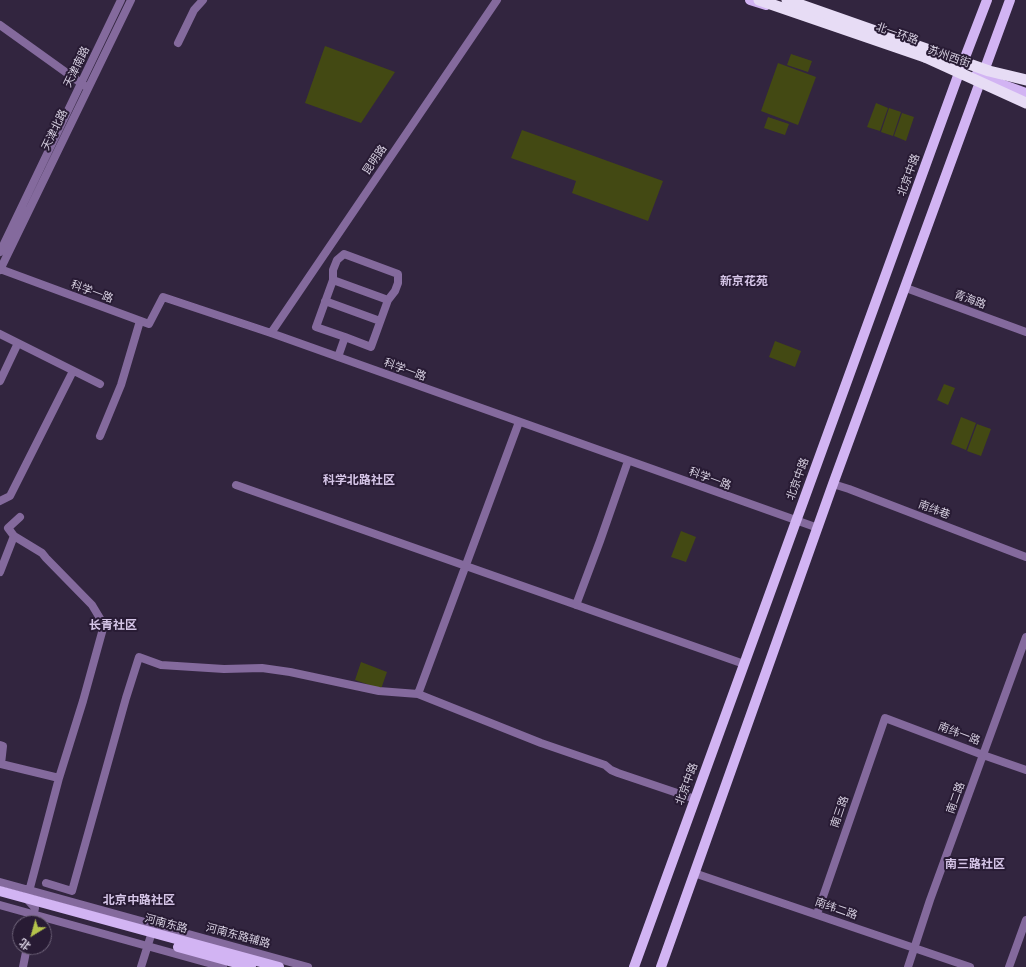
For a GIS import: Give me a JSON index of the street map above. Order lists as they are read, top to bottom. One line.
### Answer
{"streets":{"highway":["北一环路"],"main road":["苏州西街","北京中路","河南东路"],"street":["天津南路","昆明路","科学一路","青海路","南纬巷","南纬一路","南二路","南三路","南纬二路","河南东路辅路"]},"crossings":[["北一环路","苏州西街"],["苏州西街","北京中路"],["昆明路","科学一路"],["北京中路","科学一路"],["南纬一路","南二路"],["南纬一路","南三路"],["南二路","南纬二路"],["南三路","南纬二路"],["河南东路","河南东路辅路"]],"districts":["新京花苑","科学北路社区","长青社区","南三路社区","北京中路社区"],"north":"bottom left"}
